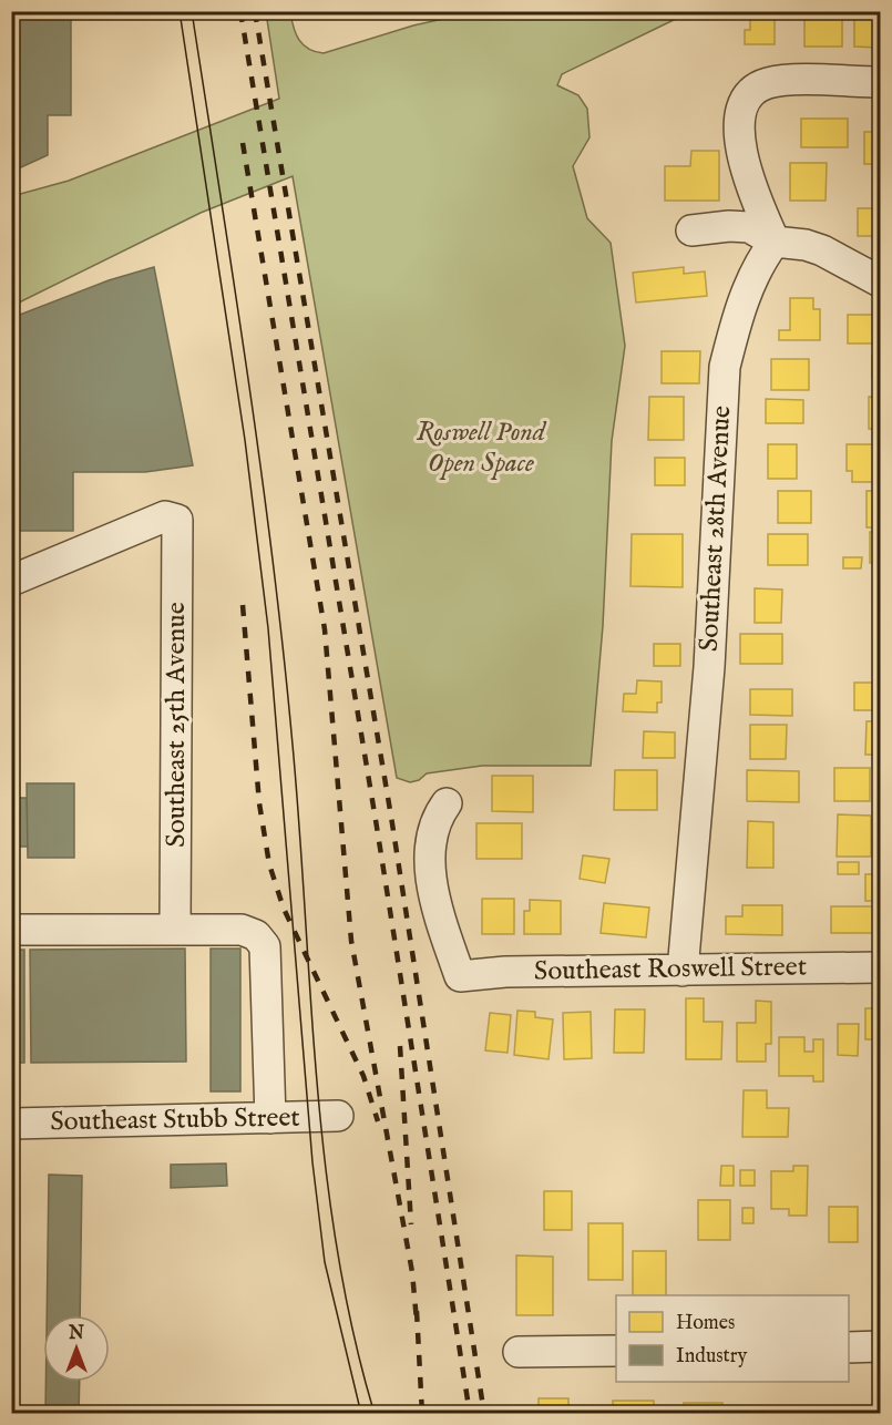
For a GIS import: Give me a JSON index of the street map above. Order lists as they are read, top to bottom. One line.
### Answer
{"streets":{"street":["Southeast 28th Avenue","Southeast 25th Avenue","Southeast Roswell Street","Southeast Stubb Street"]},"crossings":[["Southeast 28th Avenue","Southeast Roswell Street"]],"parks":["Roswell Pond Open Space"],"legend":["Homes","Industry"],"north":"top"}
